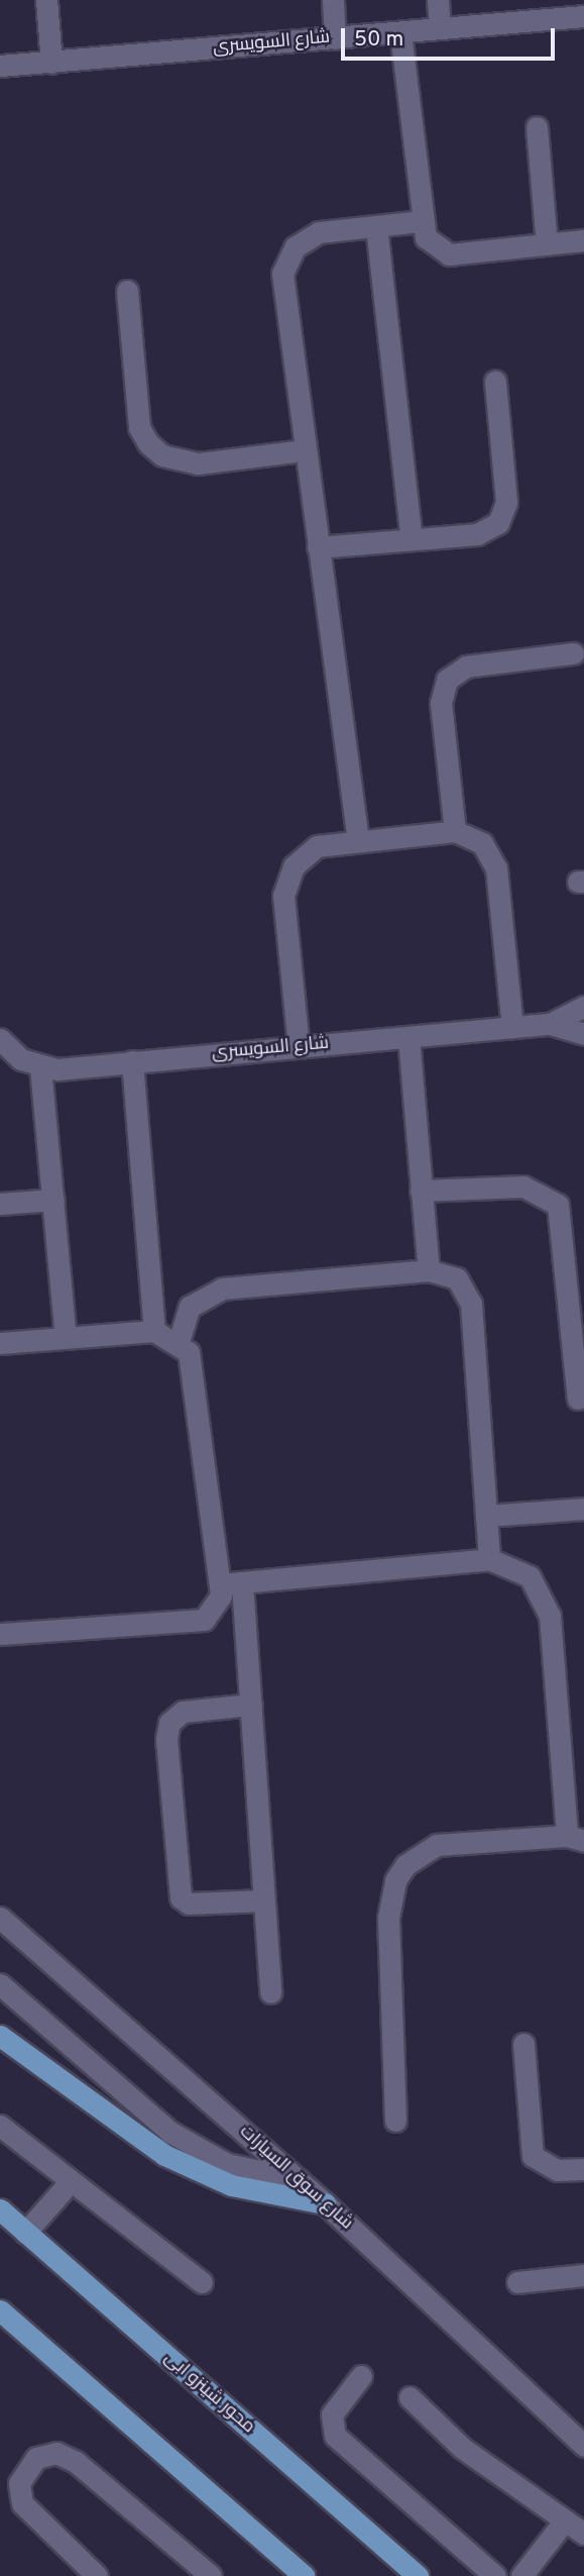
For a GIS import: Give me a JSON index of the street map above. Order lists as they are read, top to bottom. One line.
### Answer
{"streets":{"main road":["محور شينزو ابى"],"street":["شارع السويسرى","شارع سوق السيارات"]},"scale_bar":"50 m"}
